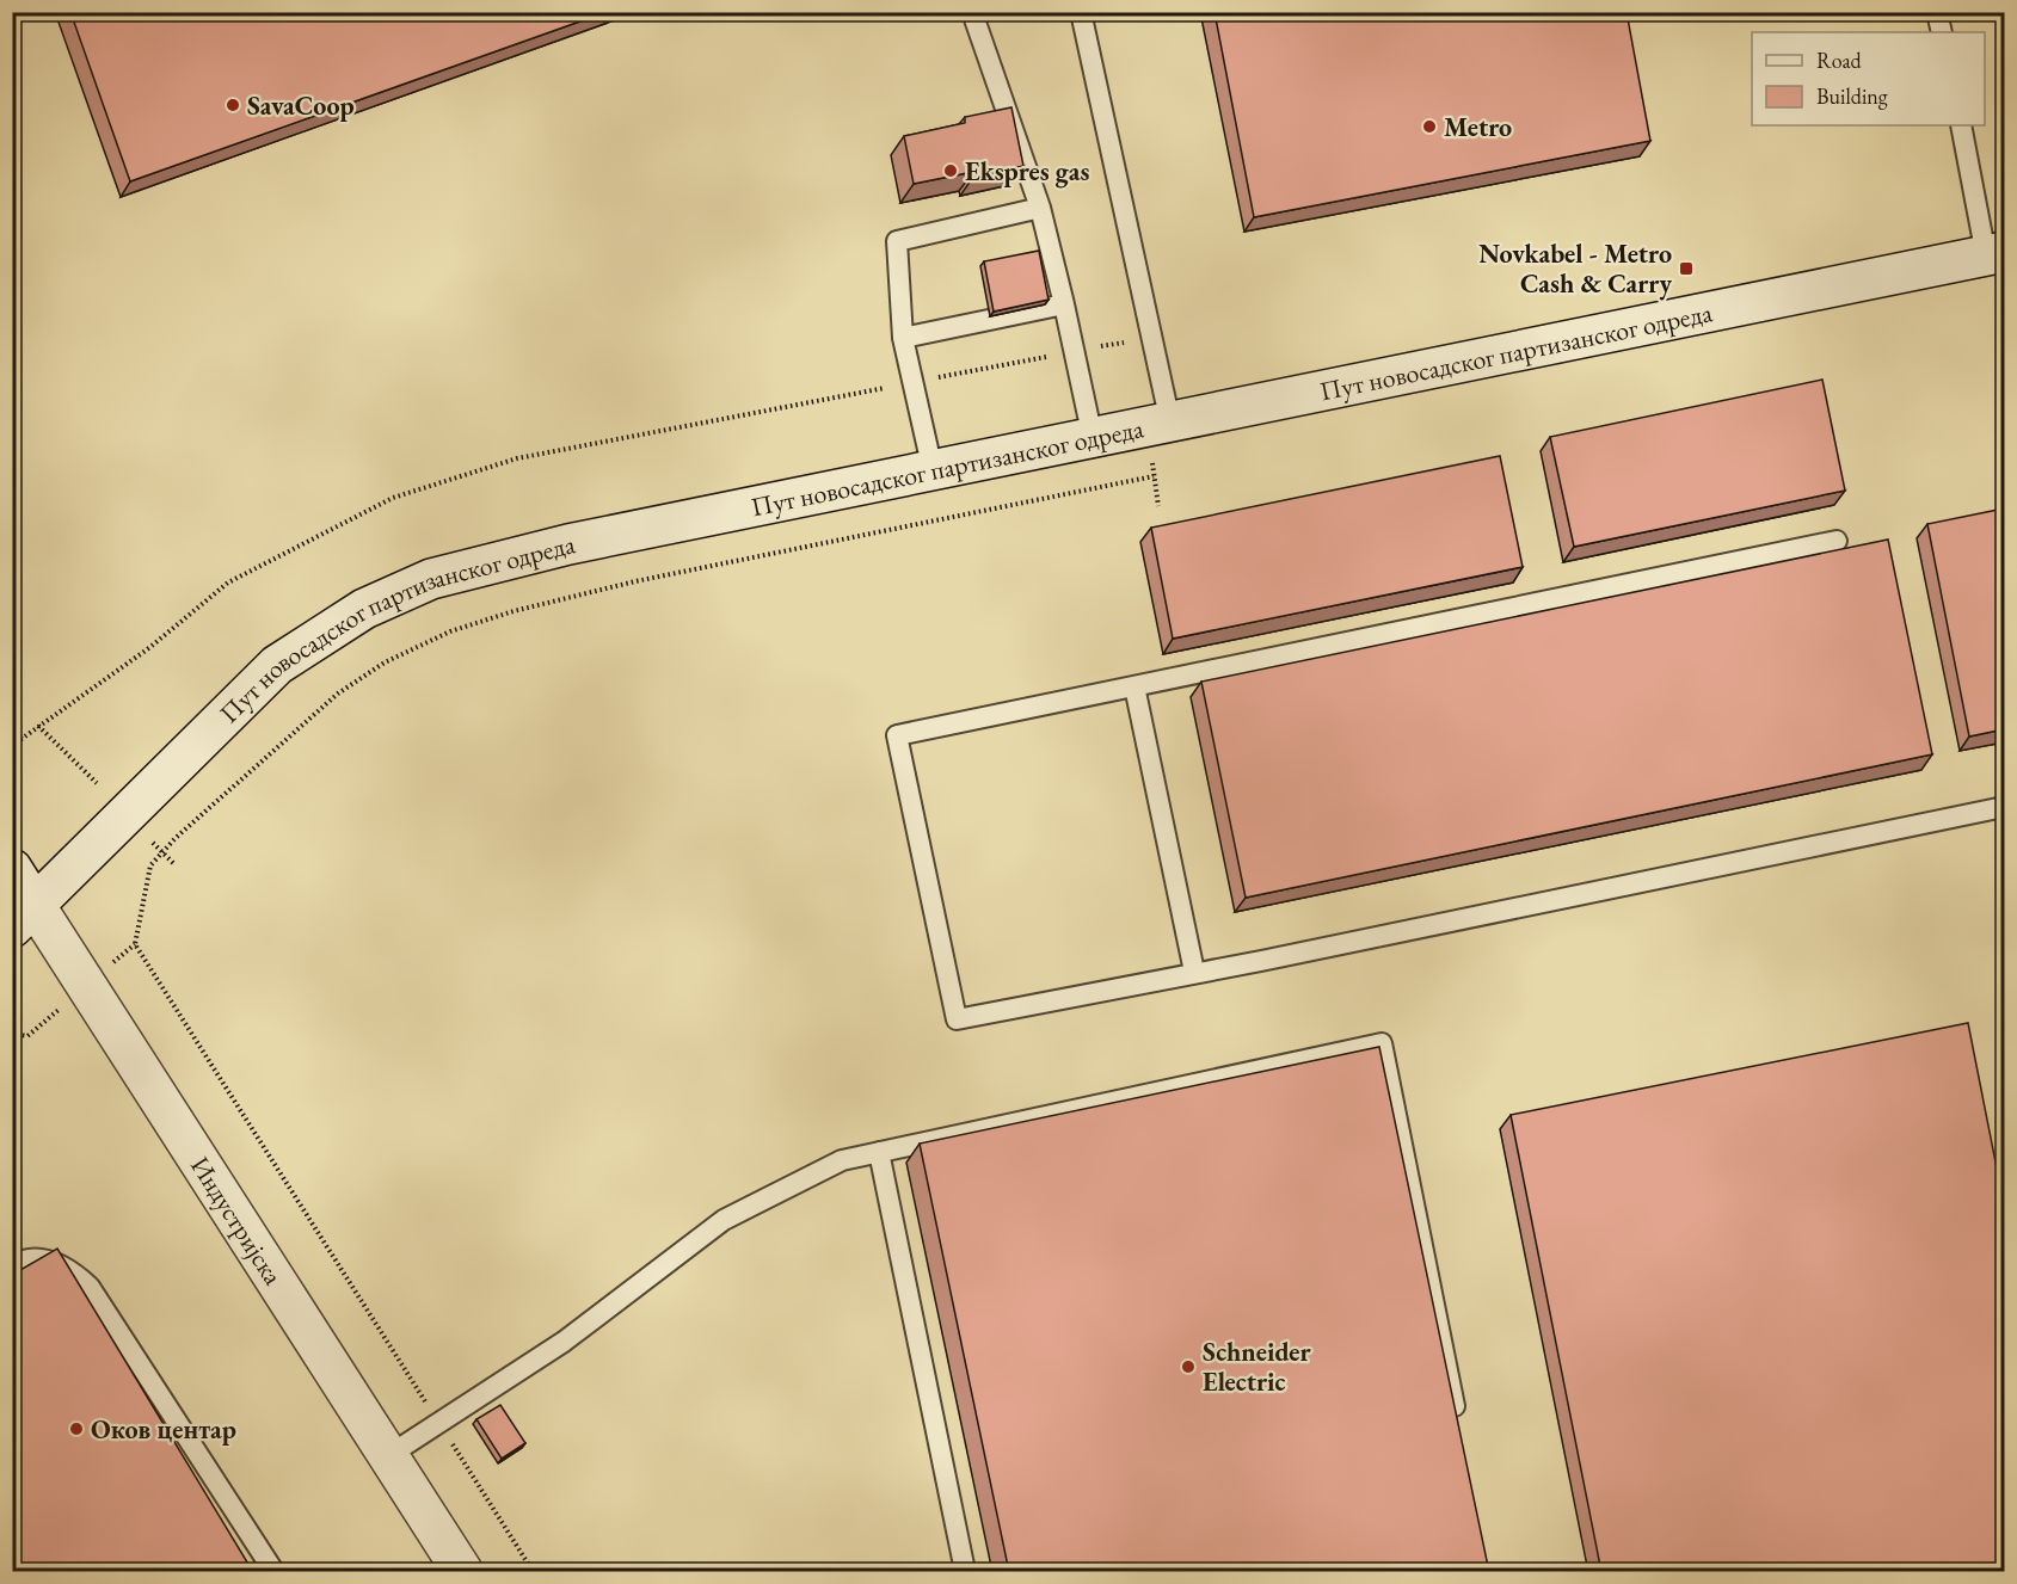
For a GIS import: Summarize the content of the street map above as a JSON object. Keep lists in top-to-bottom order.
{
  "streets": {
    "street": ["Пут новосадског партизанског одреда", "Индустријска"]
  },
  "crossings": [
    ["Пут новосадског партизанског одреда", "Индустријска"]
  ],
  "places": {
    "other": [
      "SavaCoop",
      "Metro",
      "Ekspres gas",
      "Schneider Electric",
      "Оков центар"
    ],
    "transit": ["Novkabel - Metro Cash & Carry"]
  },
  "legend": ["Road", "Building"]
}
